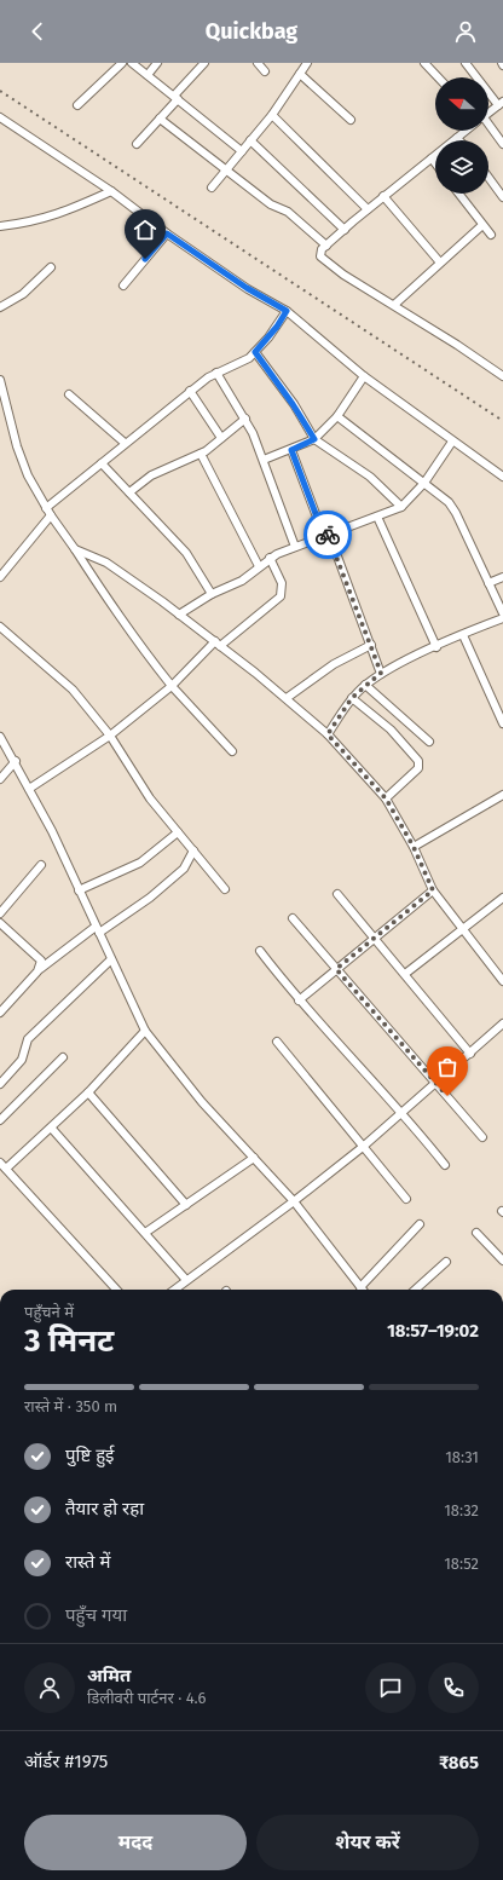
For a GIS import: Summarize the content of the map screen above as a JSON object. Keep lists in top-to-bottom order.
{
  "north": "left",
  "page": {
    "header": "Quickbag",
    "heading": ["3 मिनट", "पहुँचने में", "18:57–19:02"],
    "panel": [
      "अमित",
      "डिलीवरी पार्टनर · 4.6",
      "ऑर्डर #1975",
      "₹865"
    ],
    "bar": "रास्ते में · 350 m",
    "list": [
      ["पुष्टि हुई", "18:31"],
      ["तैयार हो रहा", "18:32"],
      ["रास्ते में", "18:52"],
      "पहुँच गया"
    ],
    "buttons": ["मदद", "शेयर करें"]
  }
}
